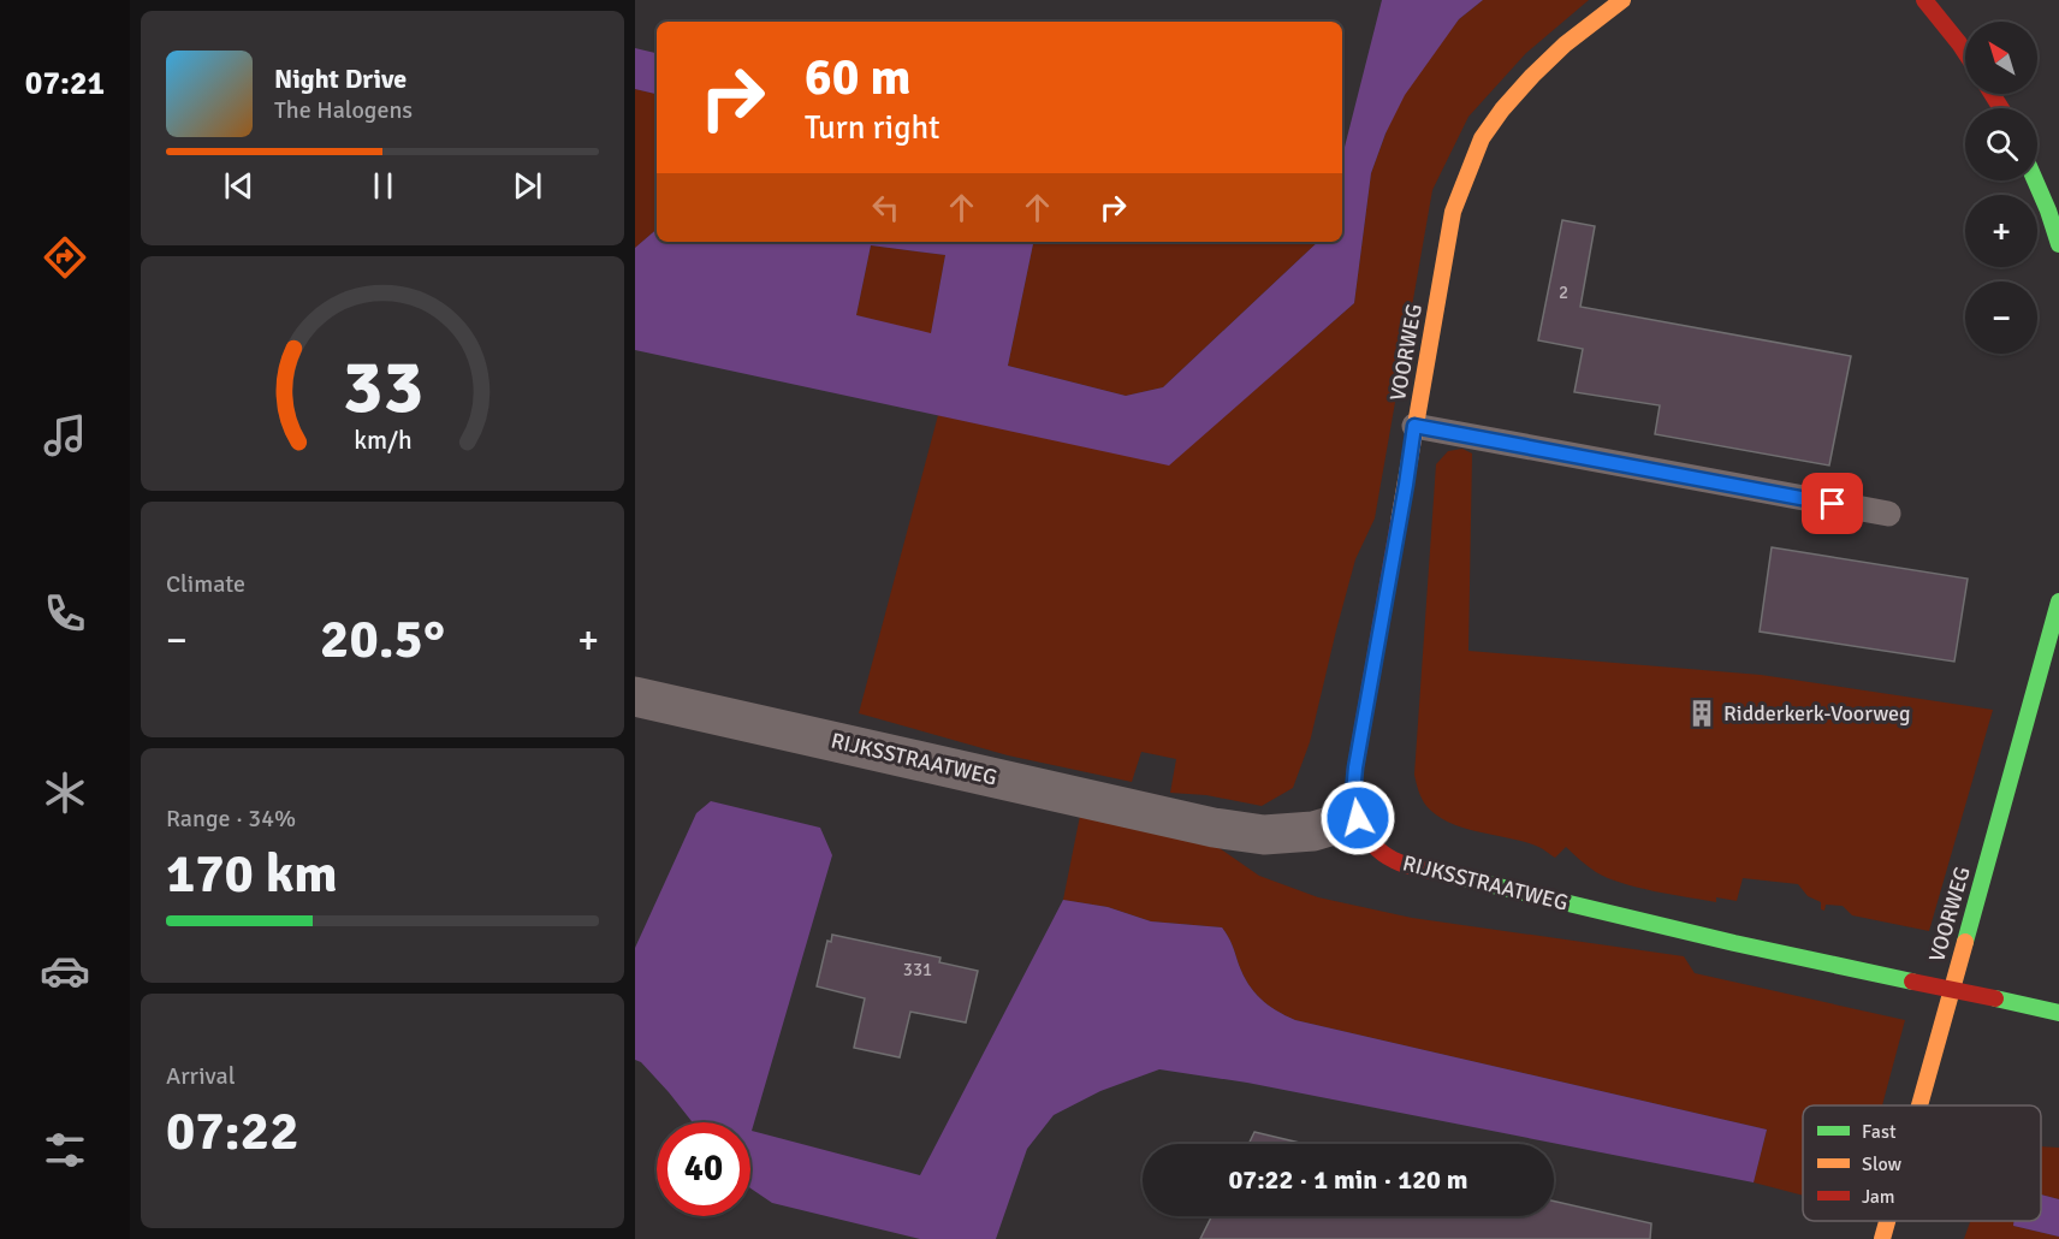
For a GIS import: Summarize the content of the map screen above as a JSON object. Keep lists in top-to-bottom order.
{
  "streets": {
    "street": ["VOORWEG", "RIJKSSTRAATWEG"]
  },
  "crossings": [
    ["VOORWEG", "RIJKSSTRAATWEG"]
  ],
  "places": {
    "building": ["Ridderkerk-Voorweg"]
  },
  "house_numbers": ["2", "331"],
  "legend": ["Fast", "Slow", "Jam"],
  "north": "top left",
  "page": {
    "tabs": "07:21",
    "map_buttons": ["+", "−"],
    "turn": ["60 m", "Turn right"],
    "song": ["Night Drive", "The Halogens"],
    "tile": [
      "Climate",
      ["Range · 34%", "170 km"],
      ["Arrival", "07:22"]
    ],
    "heat": ["−", "20.5°", "+"],
    "limit": "40",
    "trip": "07:22 · 1 min · 120 m",
    "gauge": ["33", "km/h"]
  }
}
